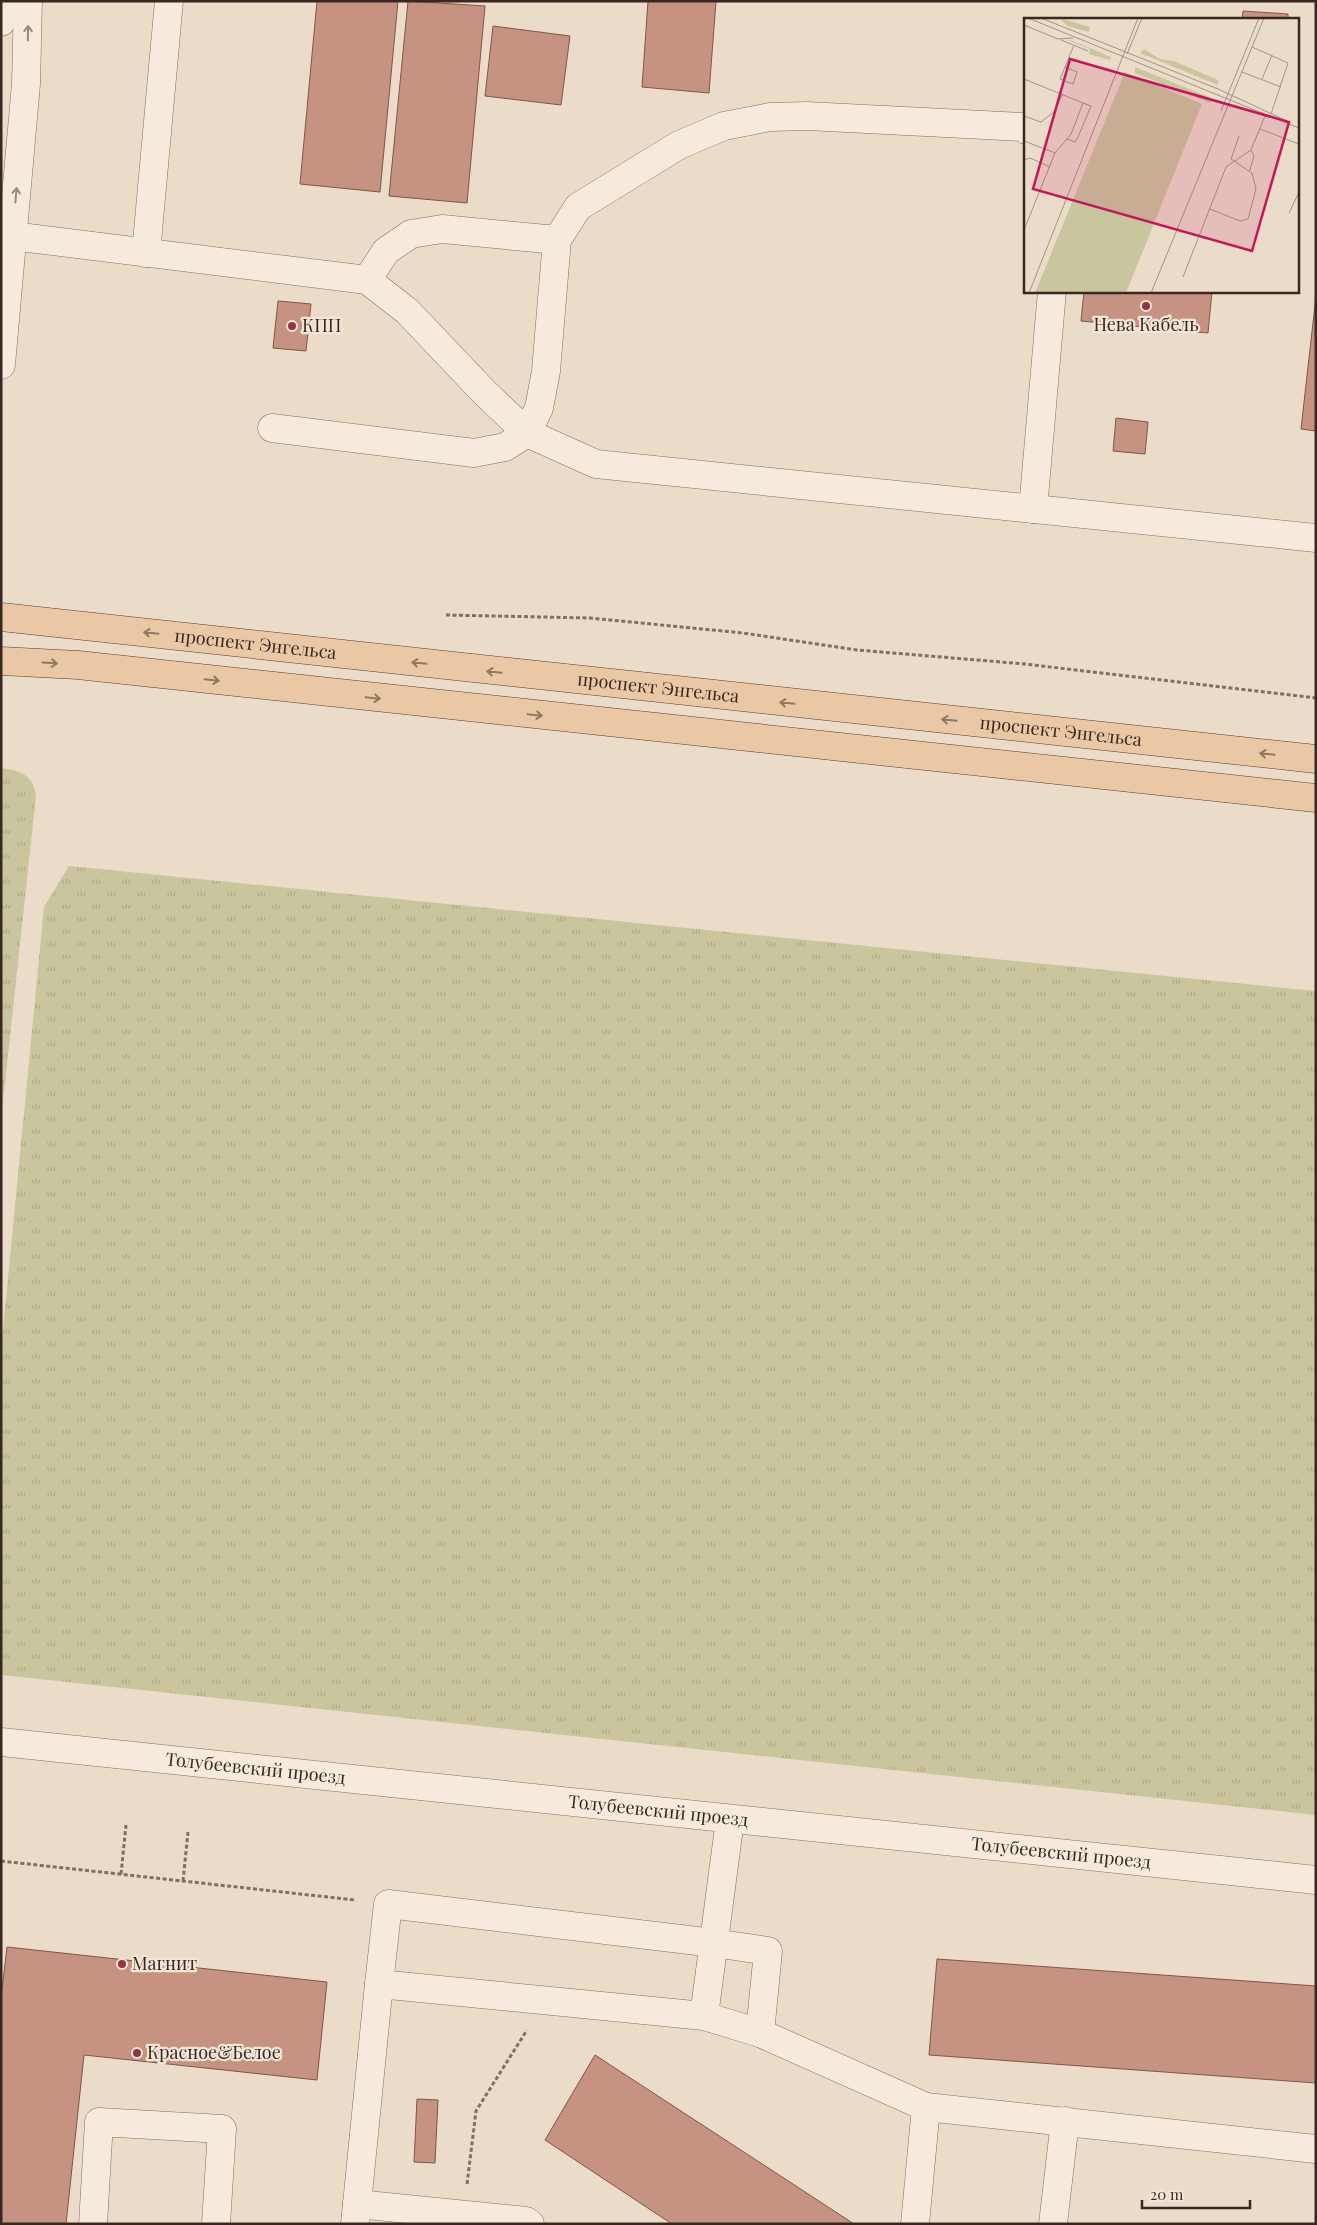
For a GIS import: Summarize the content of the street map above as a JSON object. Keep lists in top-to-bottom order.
{
  "streets": {
    "main road": ["проспект Энгельса"],
    "street": ["Толубеевский проезд"]
  },
  "places": [
    "Нева Кабель",
    "КПП",
    "Магнит",
    "Красное&Белое"
  ],
  "scale_bar": "20 m"
}
